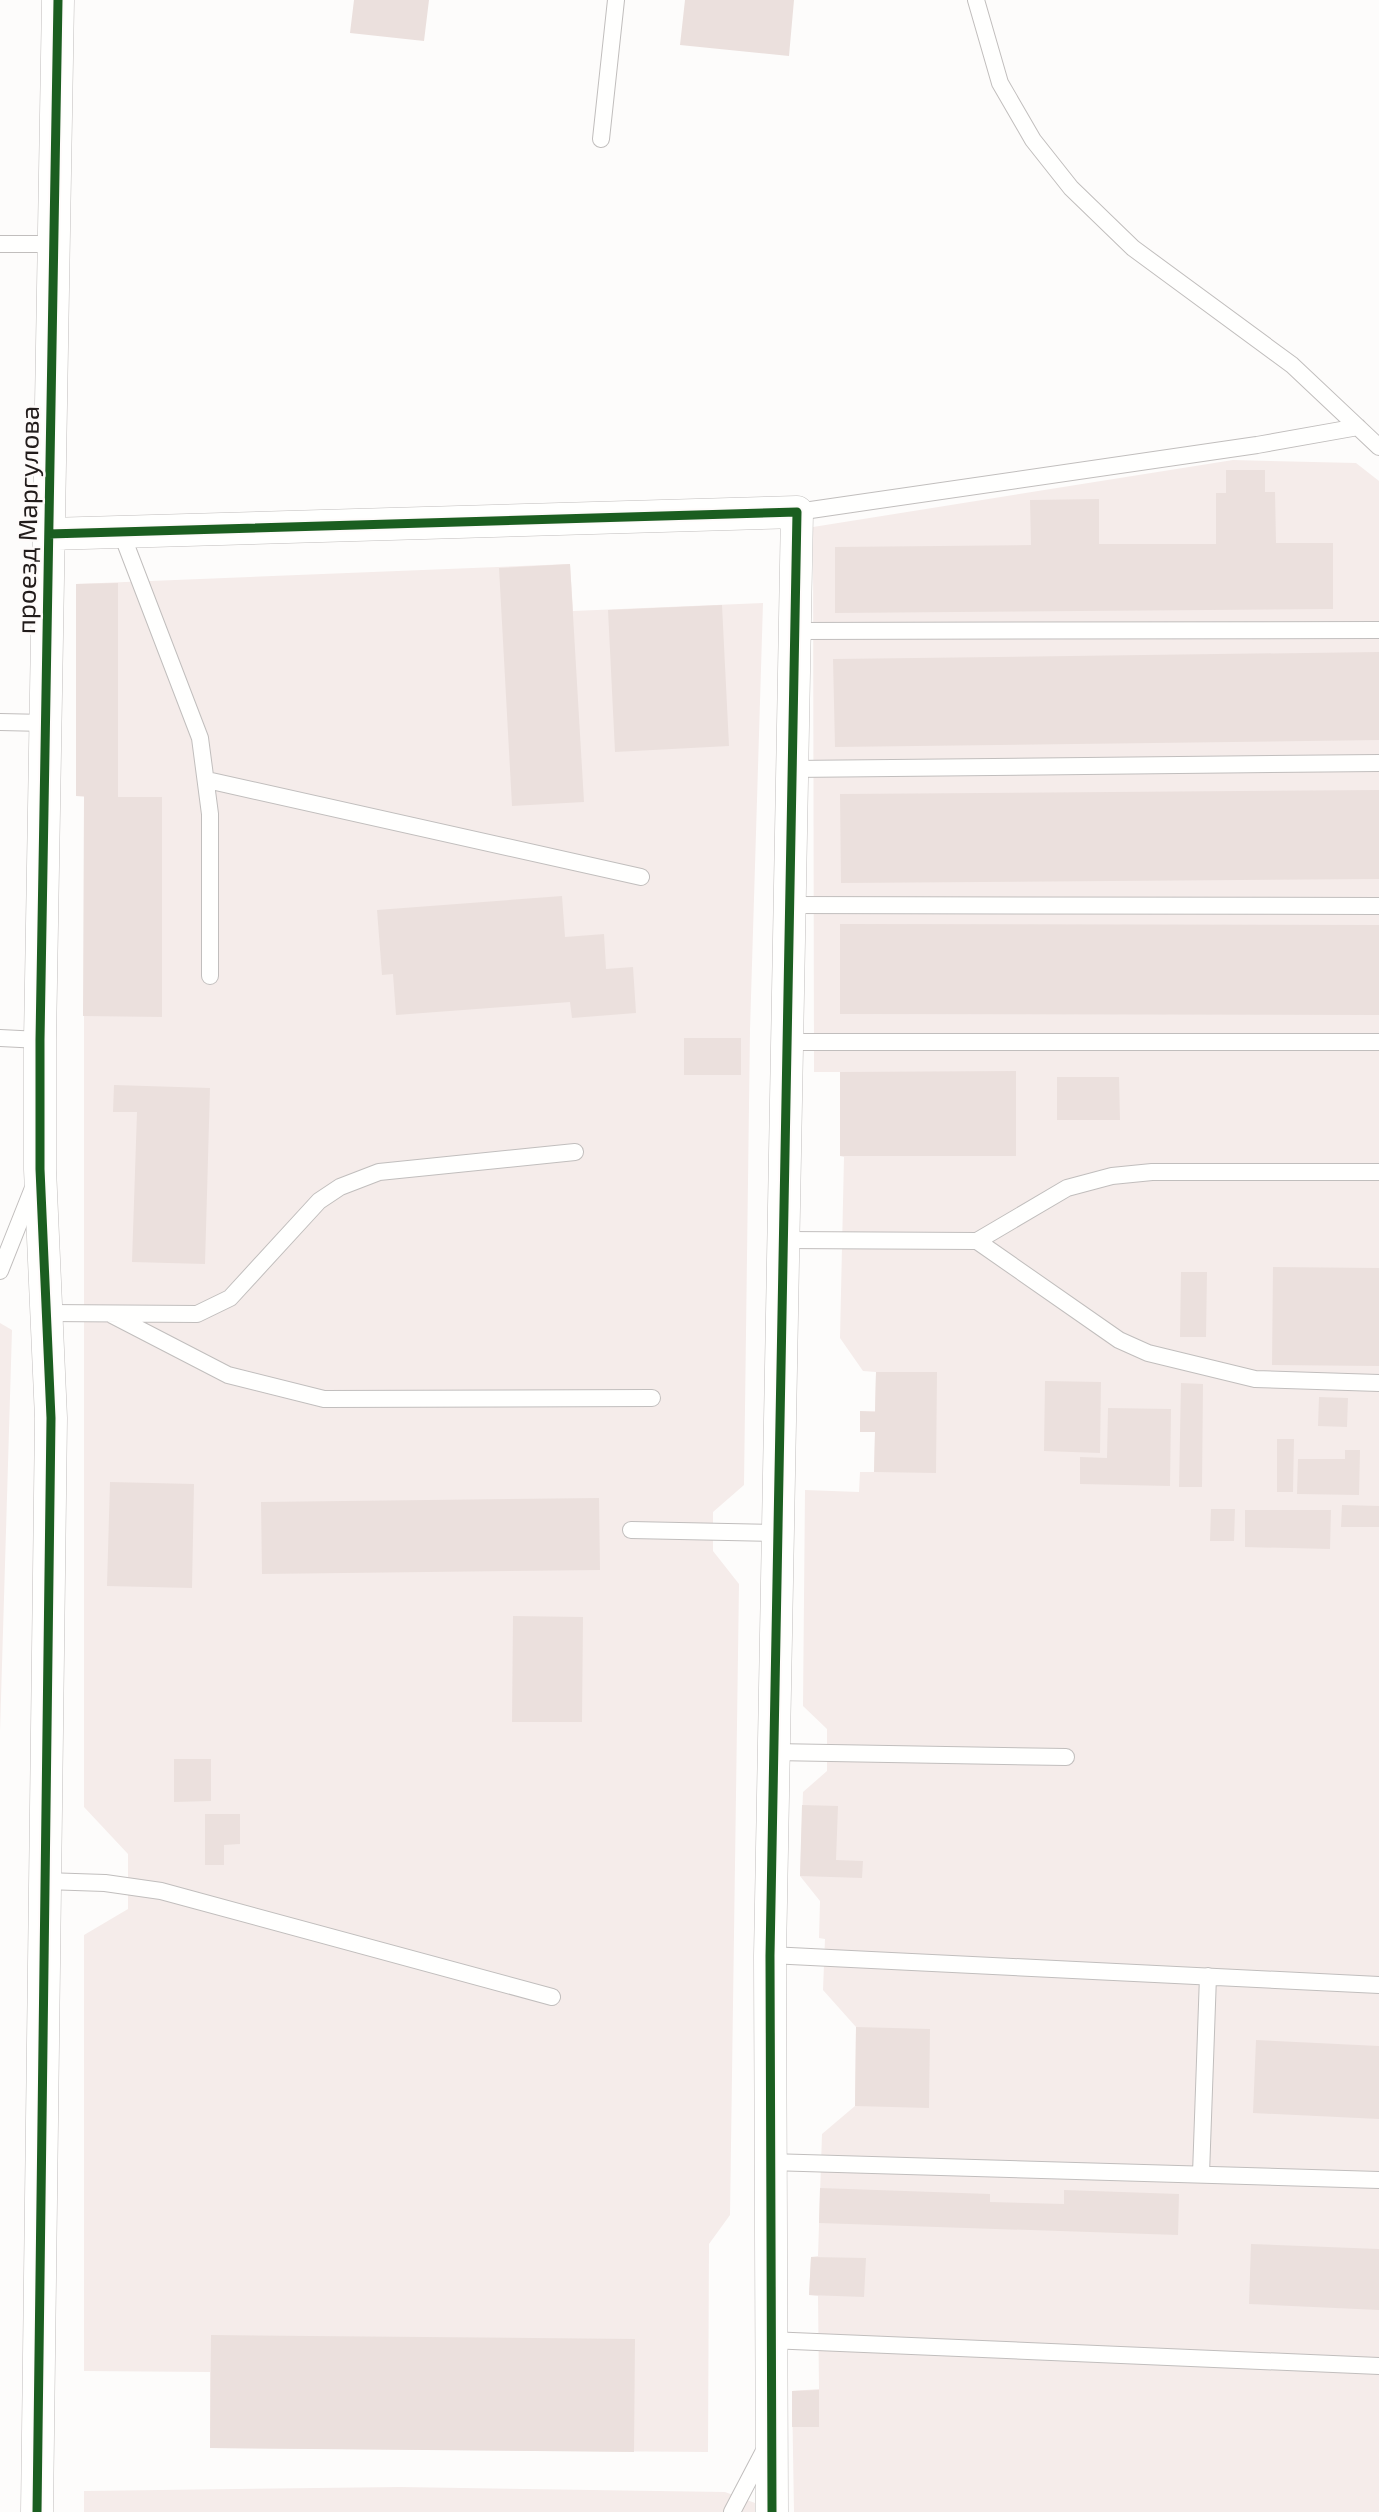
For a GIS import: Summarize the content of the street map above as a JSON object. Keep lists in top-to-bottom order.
{
  "streets": {
    "street": ["проезд Маргулова"]
  }
}
